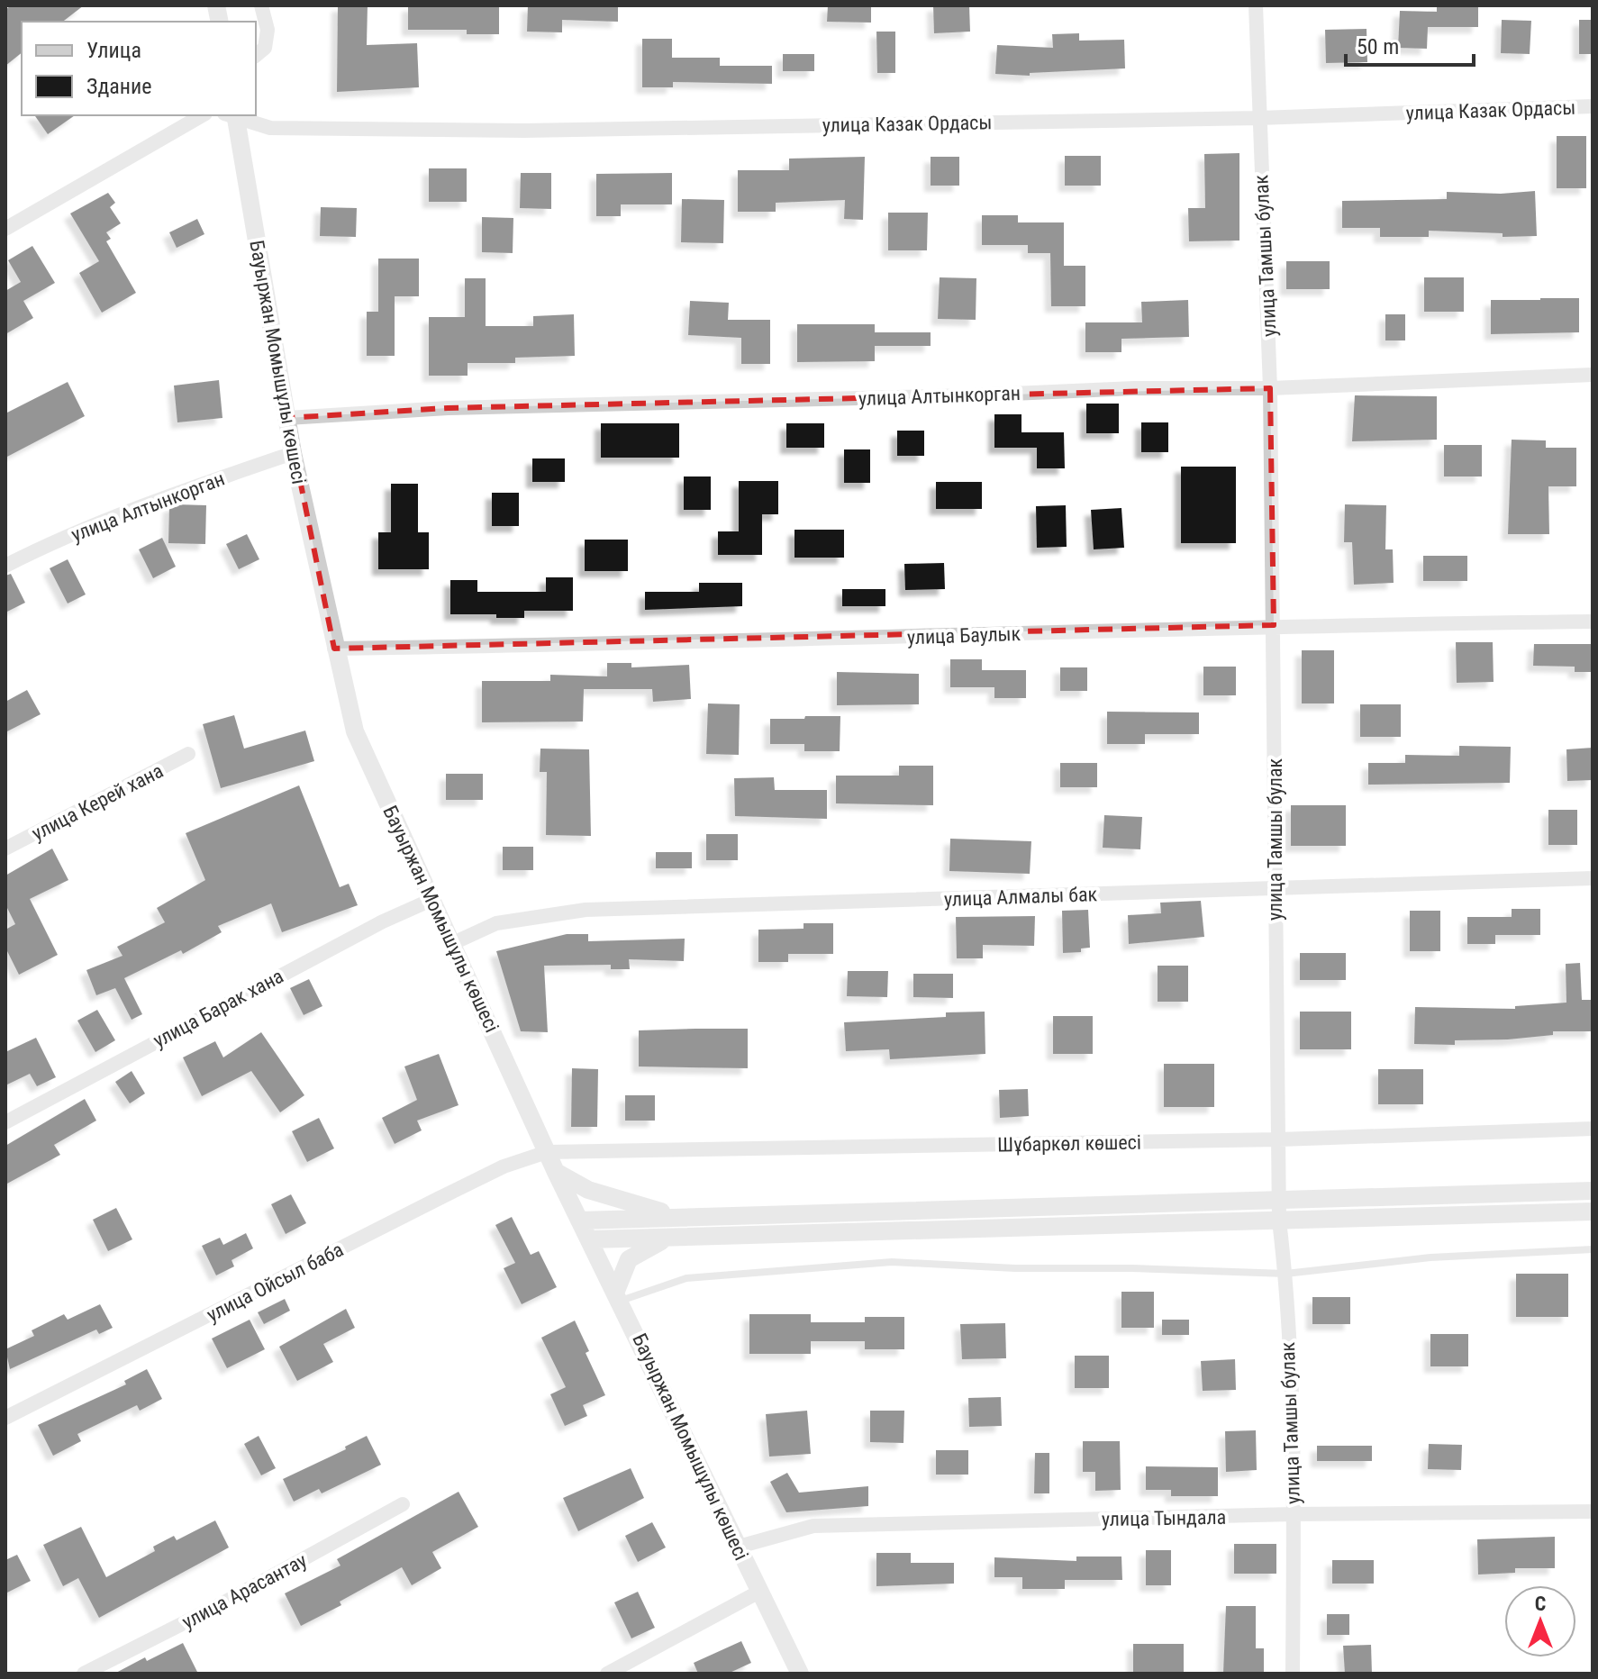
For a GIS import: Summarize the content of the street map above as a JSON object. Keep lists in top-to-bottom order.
{
  "streets": {
    "street": [
      "улица Казак Ордасы",
      "улица Тамшы булак",
      "Бауыржан Момышұлы көшесі",
      "улица Алтынкорган",
      "улица Баулык",
      "улица Керей хана",
      "улица Алмалы бак",
      "улица Барак хана",
      "Шұбаркөл көшесі",
      "улица Ойсыл баба",
      "улица Тындала",
      "улица Арасантау"
    ]
  },
  "crossings": [
    ["улица Казак Ордасы", "улица Тамшы булак"],
    ["улица Тамшы булак", "улица Алтынкорган"],
    ["улица Тамшы булак", "улица Баулык"],
    ["улица Тамшы булак", "улица Алмалы бак"],
    ["улица Тамшы булак", "Шұбаркөл көшесі"],
    ["улица Тамшы булак", "улица Тындала"],
    ["Бауыржан Момышұлы көшесі", "улица Алтынкорган"],
    ["Бауыржан Момышұлы көшесі", "улица Баулык"],
    ["Бауыржан Момышұлы көшесі", "улица Алмалы бак"],
    ["Бауыржан Момышұлы көшесі", "улица Барак хана"],
    ["Бауыржан Момышұлы көшесі", "Шұбаркөл көшесі"],
    ["Бауыржан Момышұлы көшесі", "улица Ойсыл баба"],
    ["Бауыржан Момышұлы көшесі", "улица Тындала"],
    ["Шұбаркөл көшесі", "улица Ойсыл баба"]
  ],
  "legend": ["Улица", "Здание"],
  "scale_bar": "50 m",
  "north": "top"
}
